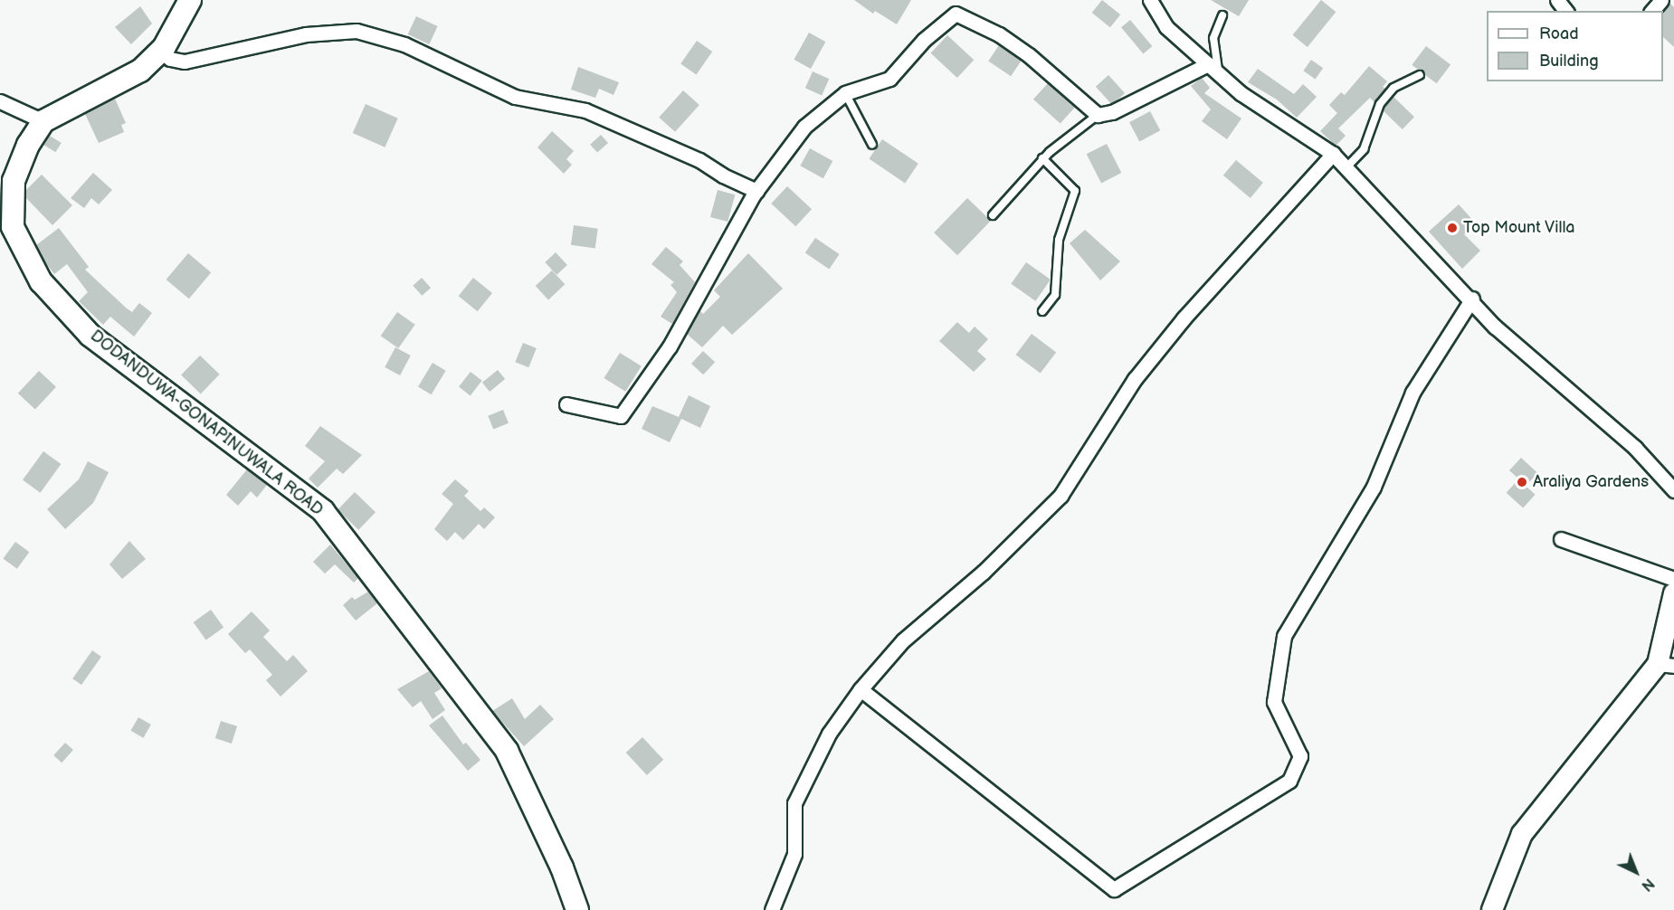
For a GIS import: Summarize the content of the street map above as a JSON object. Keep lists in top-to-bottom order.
{
  "streets": {
    "main road": ["DODANDUWA-GONAPINUWALA ROAD"]
  },
  "places": ["Top Mount Villa", "Araliya Gardens"],
  "legend": ["Road", "Building"],
  "north": "bottom right"
}
